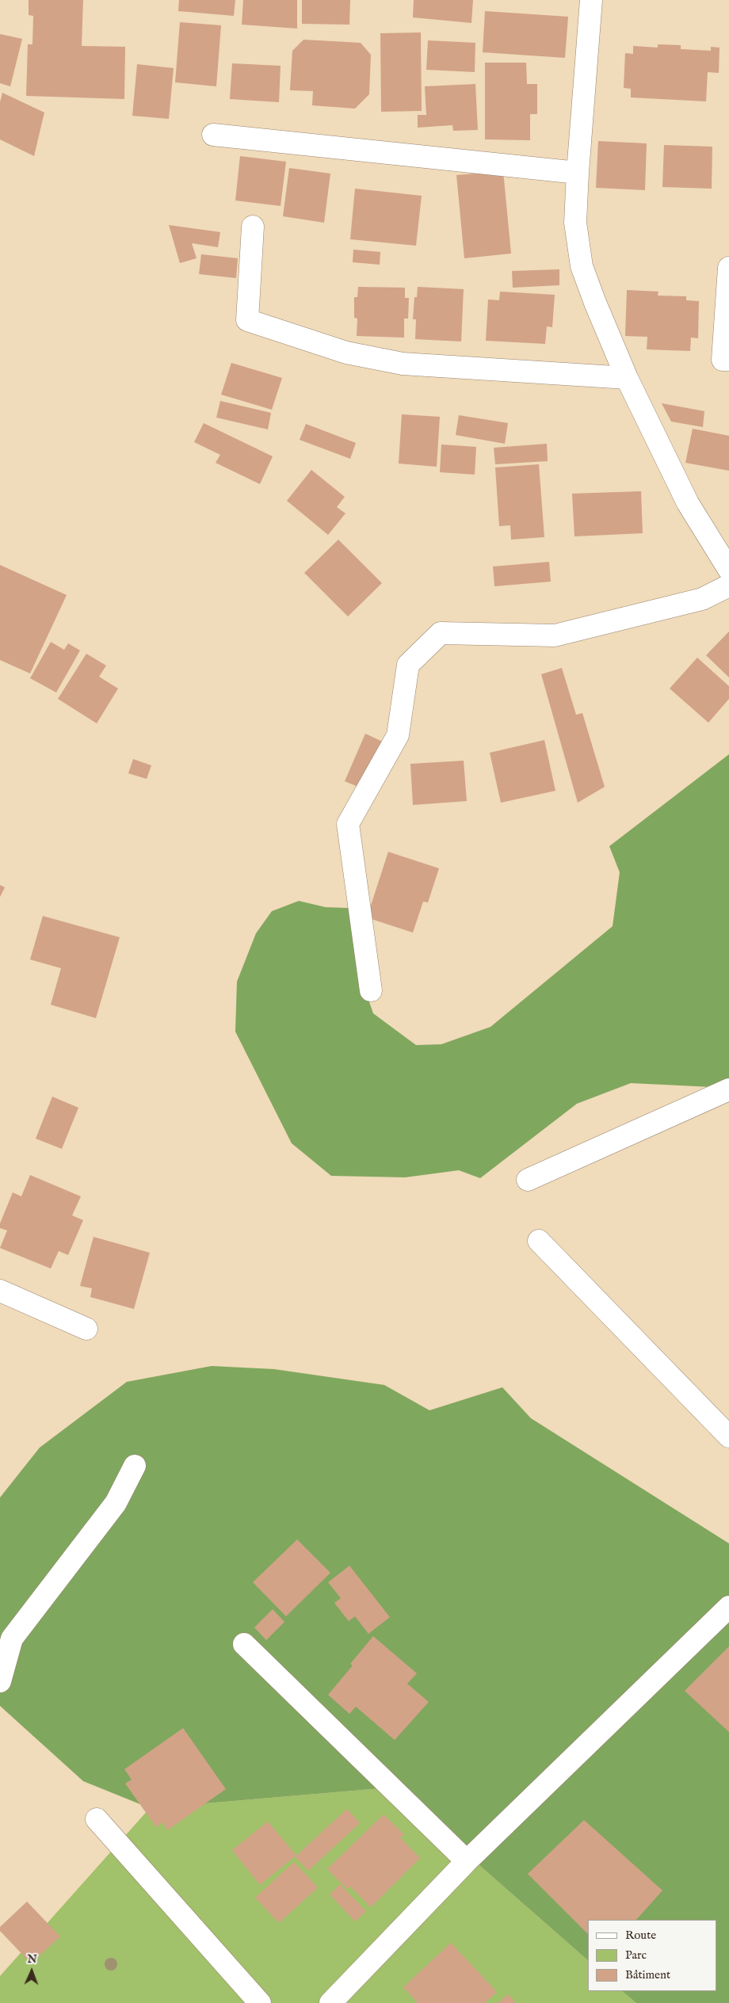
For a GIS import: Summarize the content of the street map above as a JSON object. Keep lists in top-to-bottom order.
{
  "legend": ["Route", "Parc", "Bâtiment"],
  "north": "top"
}
